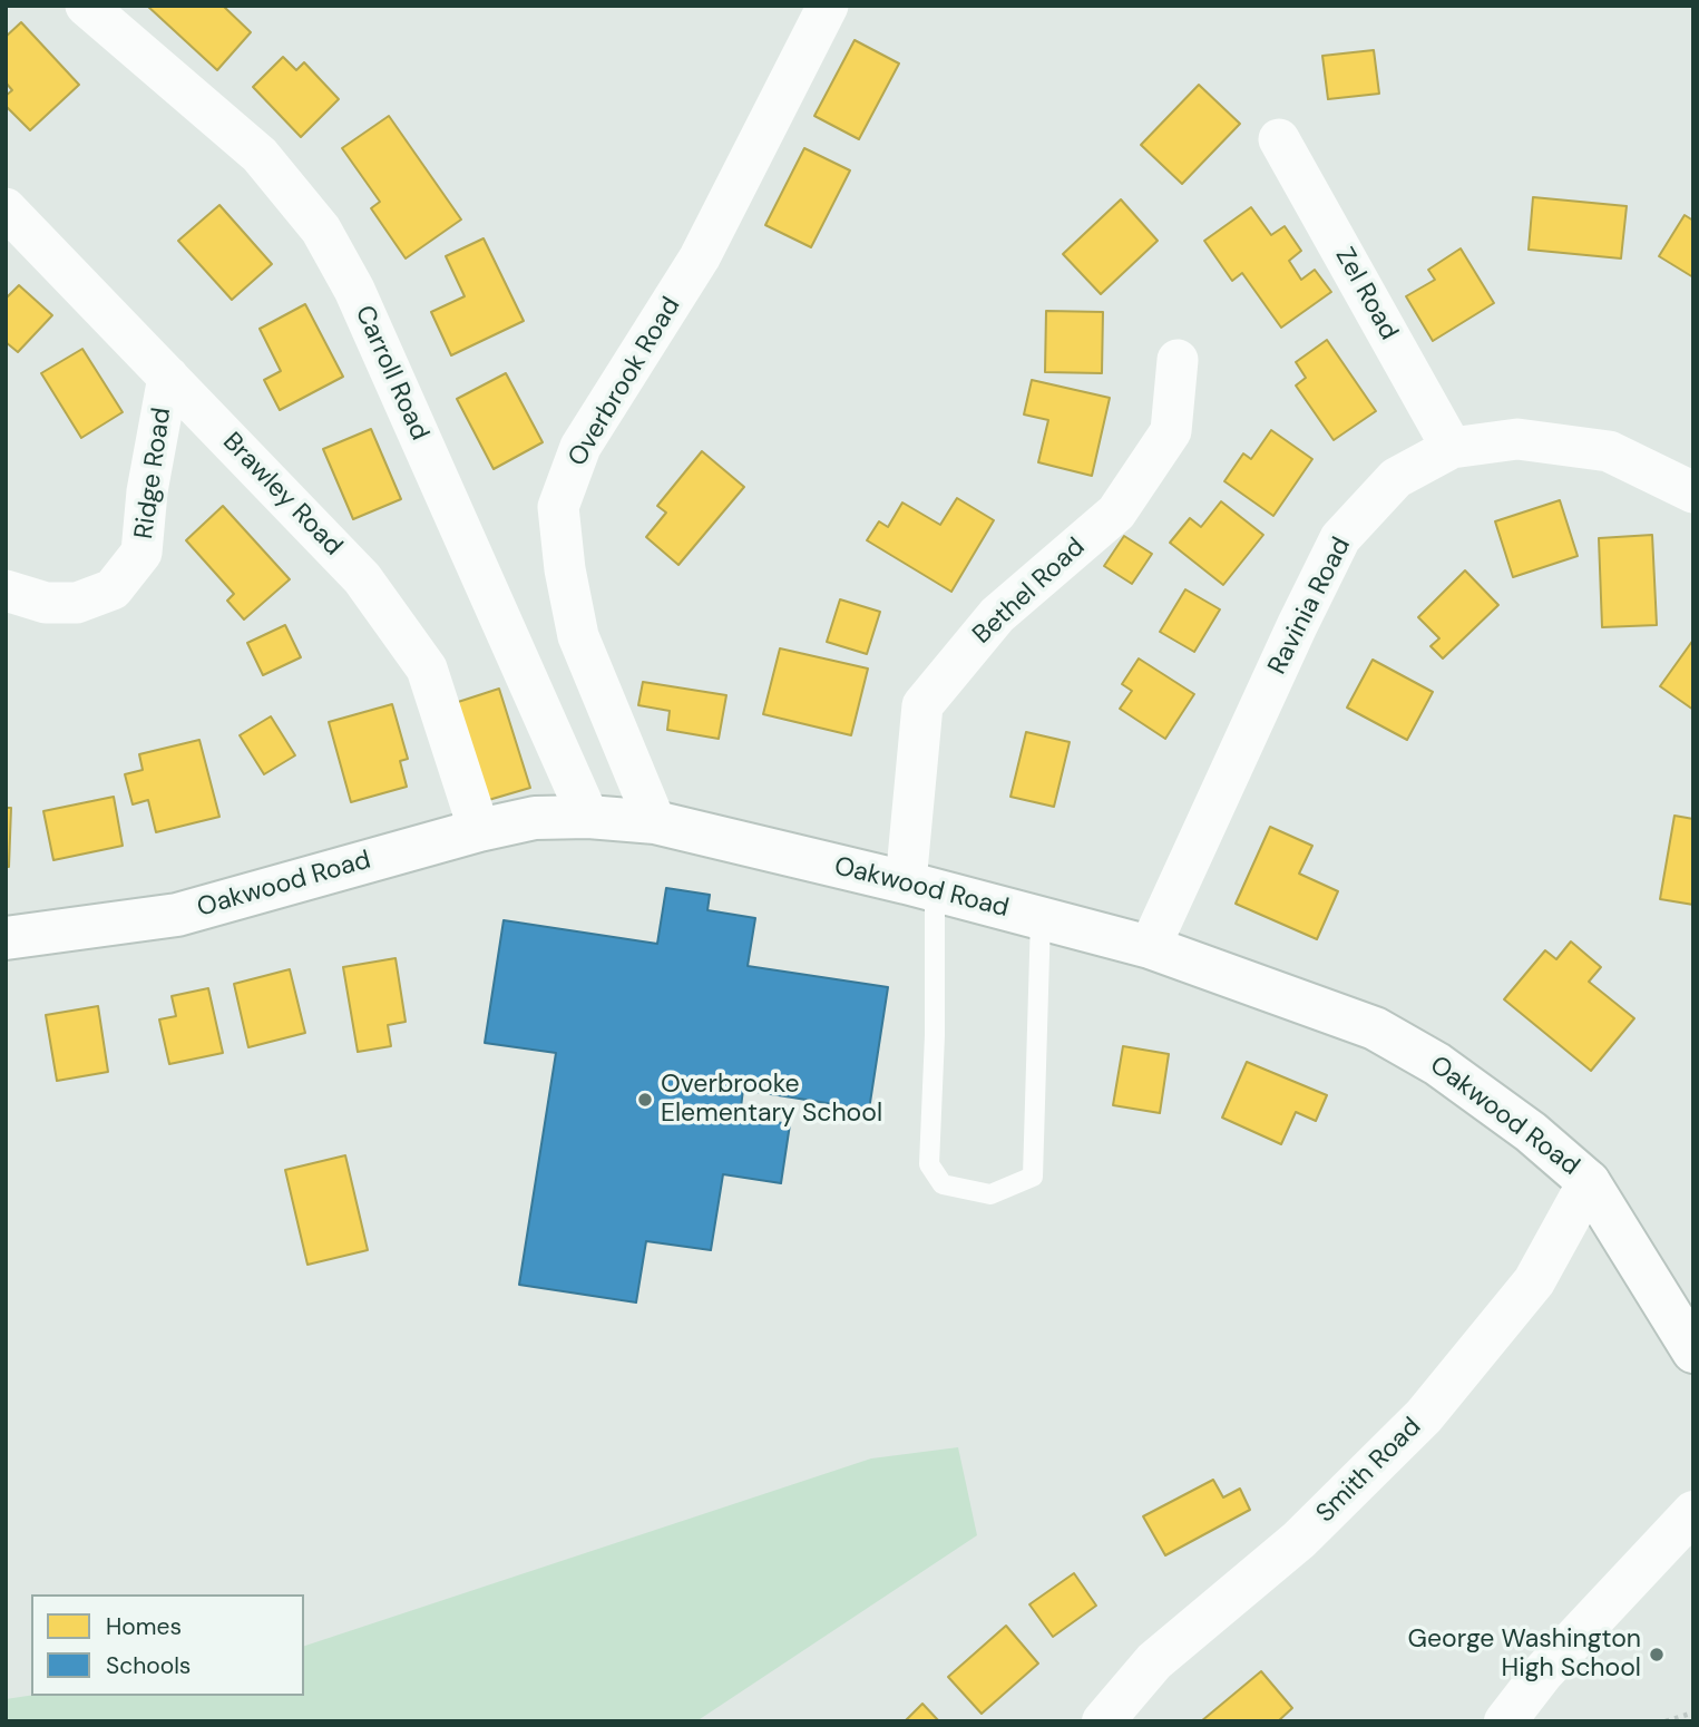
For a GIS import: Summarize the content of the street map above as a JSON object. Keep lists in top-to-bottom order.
{
  "streets": {
    "main road": ["Oakwood Road", "Smith Road"],
    "street": [
      "Zel Road",
      "Carroll Road",
      "Overbrook Road",
      "Ridge Road",
      "Brawley Road",
      "Bethel Road",
      "Ravinia Road"
    ]
  },
  "crossings": [
    ["Zel Road", "Ravinia Road"],
    ["Carroll Road", "Oakwood Road"],
    ["Overbrook Road", "Oakwood Road"],
    ["Ridge Road", "Brawley Road"],
    ["Brawley Road", "Oakwood Road"],
    ["Bethel Road", "Oakwood Road"],
    ["Ravinia Road", "Oakwood Road"],
    ["Oakwood Road", "Smith Road"]
  ],
  "places": ["Overbrooke Elementary School", "George Washington High School"],
  "legend": ["Homes", "Schools"]
}
